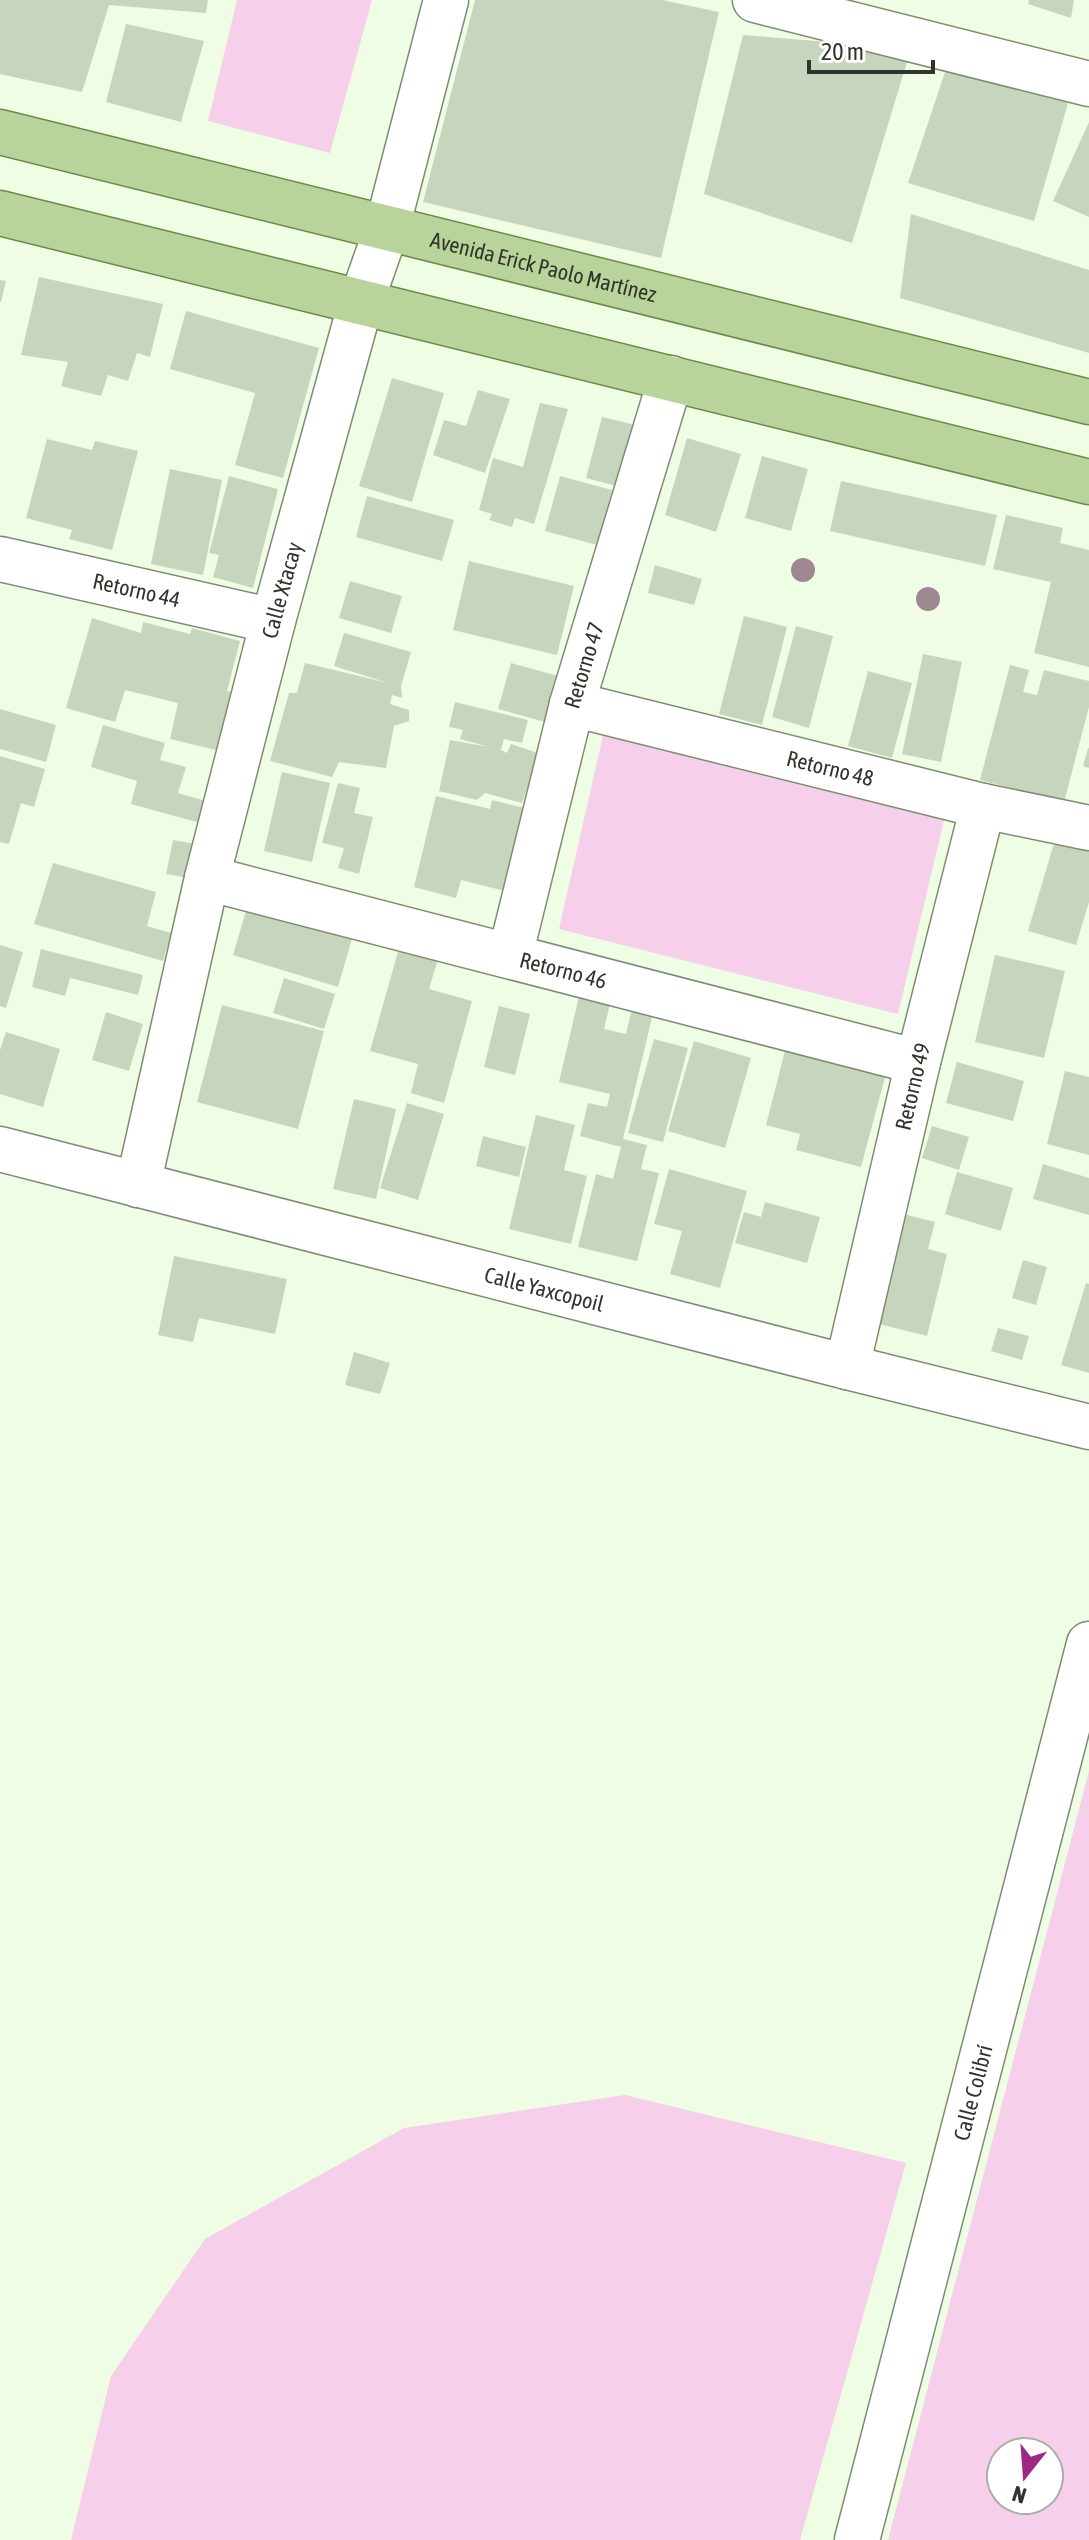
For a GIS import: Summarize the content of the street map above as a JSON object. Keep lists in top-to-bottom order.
{
  "streets": {
    "main road": ["Avenida Erick Paolo Martínez"],
    "street": [
      "Retorno 44",
      "Calle Xtacay",
      "Retorno 47",
      "Retorno 48",
      "Retorno 46",
      "Retorno 49",
      "Calle Yaxcopoil",
      "Calle Colibrí"
    ]
  },
  "crossings": [
    ["Avenida Erick Paolo Martínez", "Calle Xtacay"],
    ["Retorno 44", "Calle Xtacay"],
    ["Calle Xtacay", "Retorno 46"],
    ["Calle Xtacay", "Calle Yaxcopoil"],
    ["Retorno 47", "Retorno 48"],
    ["Retorno 47", "Retorno 46"],
    ["Retorno 48", "Retorno 49"],
    ["Retorno 46", "Retorno 49"],
    ["Retorno 49", "Calle Yaxcopoil"]
  ],
  "scale_bar": "20 m",
  "north": "bottom"
}
